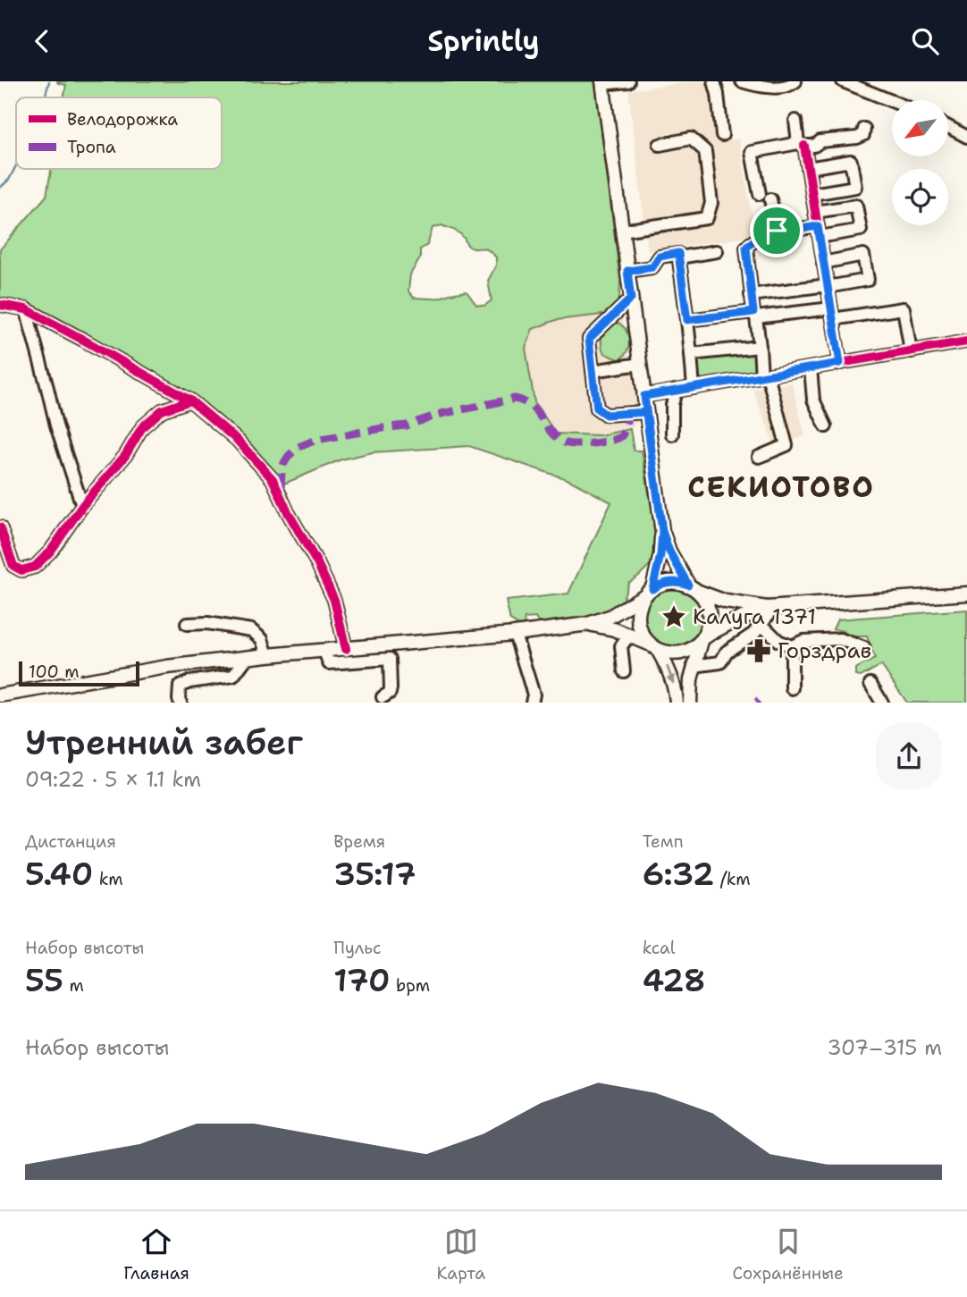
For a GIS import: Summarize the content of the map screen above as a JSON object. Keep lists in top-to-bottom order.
{
  "districts": ["СЕКИОТОВО"],
  "places": {
    "place": ["Калуга 1371"],
    "pharmacy": ["Горздрав"]
  },
  "legend": ["Велодорожка", "Тропа"],
  "scale_bar": "100 m",
  "north": "bottom left",
  "page": {
    "header": "Sprintly",
    "scale": "100 m",
    "heading": ["Утренний забег", "09:22 · 5 × 1.1 km"],
    "stats": [
      ["Дистанция", "5.40 km"],
      ["Время", "35:17"],
      ["Темп", "6:32 /km"],
      ["Набор высоты", "55 m"],
      ["Пульс", "170 bpm"],
      ["kcal", "428"]
    ],
    "chart": ["Набор высоты", "307–315 m"],
    "tabs": ["Главная", "Карта", "Сохранённые"]
  }
}
